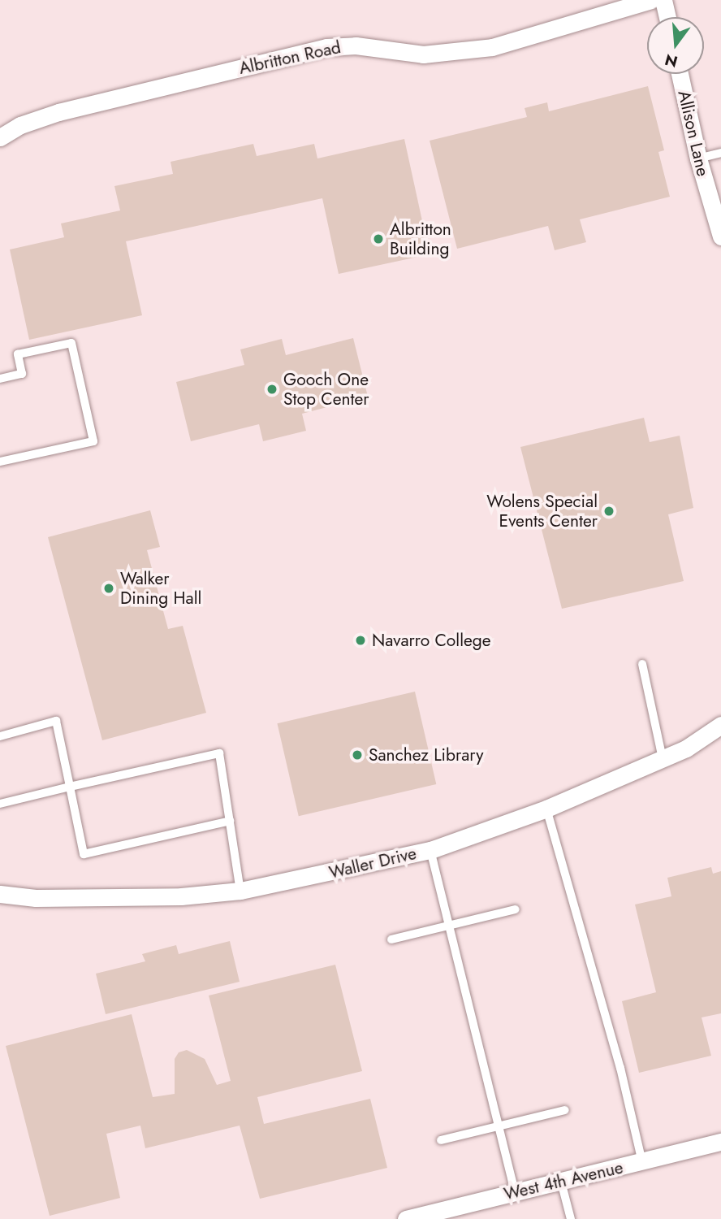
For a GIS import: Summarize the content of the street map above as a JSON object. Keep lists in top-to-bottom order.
{
  "streets": {
    "street": [
      "Albritton Road",
      "Allison Lane",
      "Waller Drive",
      "West 4th Avenue"
    ]
  },
  "places": [
    "Albritton Building",
    "Gooch One Stop Center",
    "Wolens Special Events Center",
    "Walker Dining Hall",
    "Navarro College",
    "Sanchez Library"
  ],
  "north": "bottom"
}
